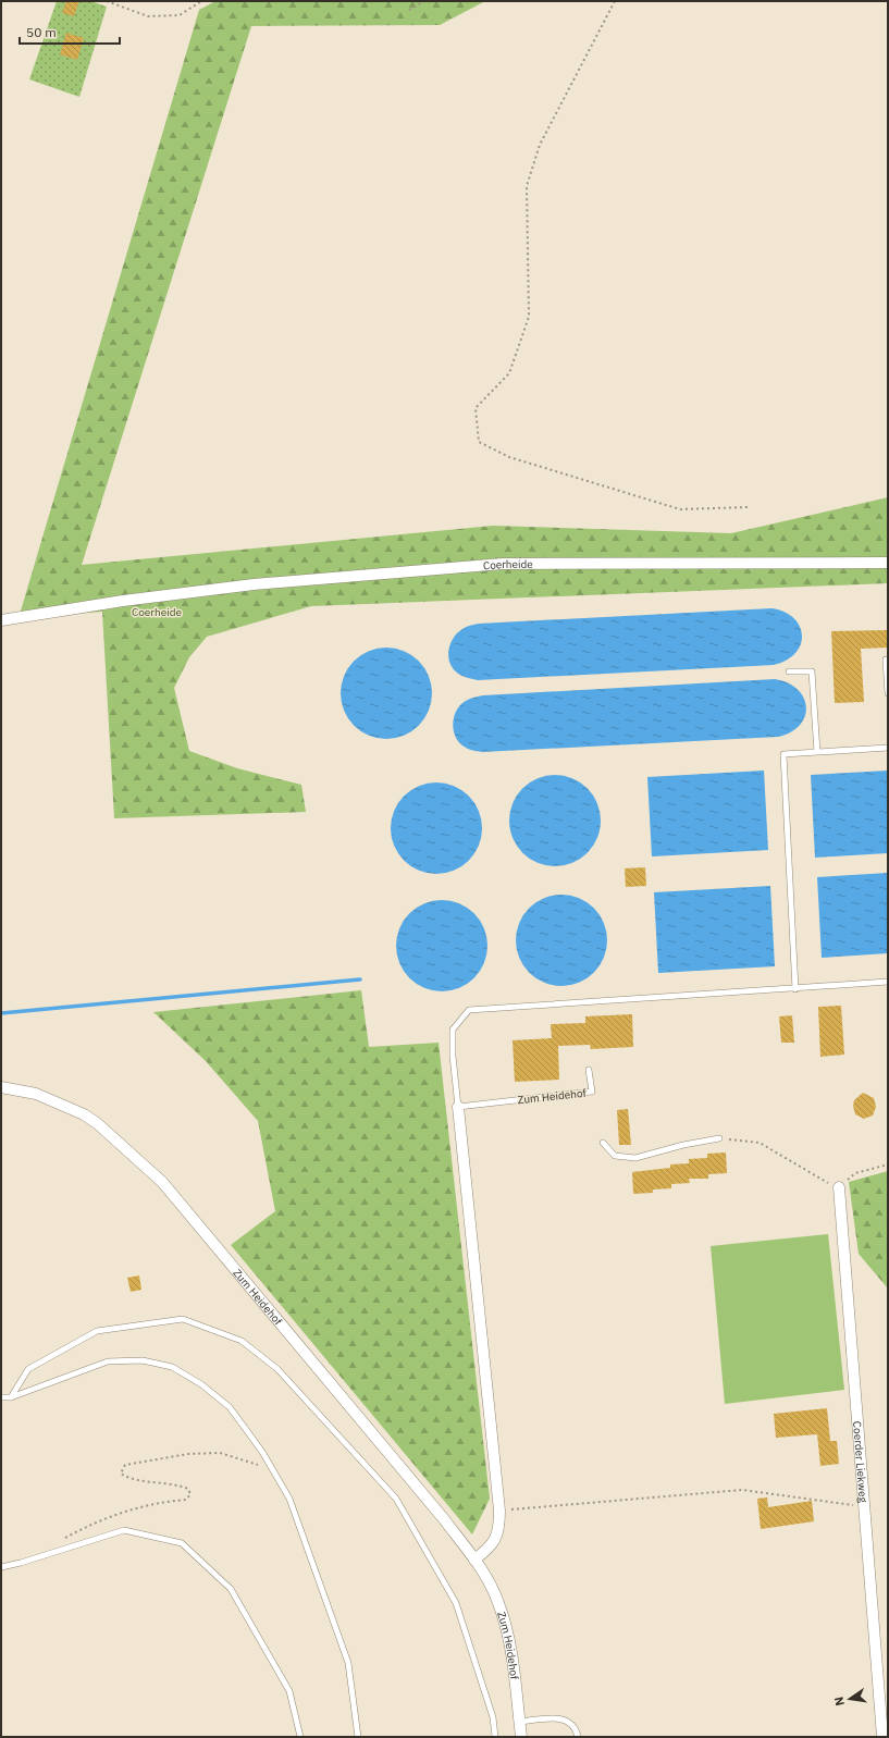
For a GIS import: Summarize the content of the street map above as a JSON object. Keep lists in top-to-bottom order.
{
  "streets": {
    "street": ["Coerheide", "Zum Heidehof", "Coerder Liekweg"]
  },
  "parks": ["Coerheide"],
  "scale_bar": "50 m",
  "north": "left"
}
